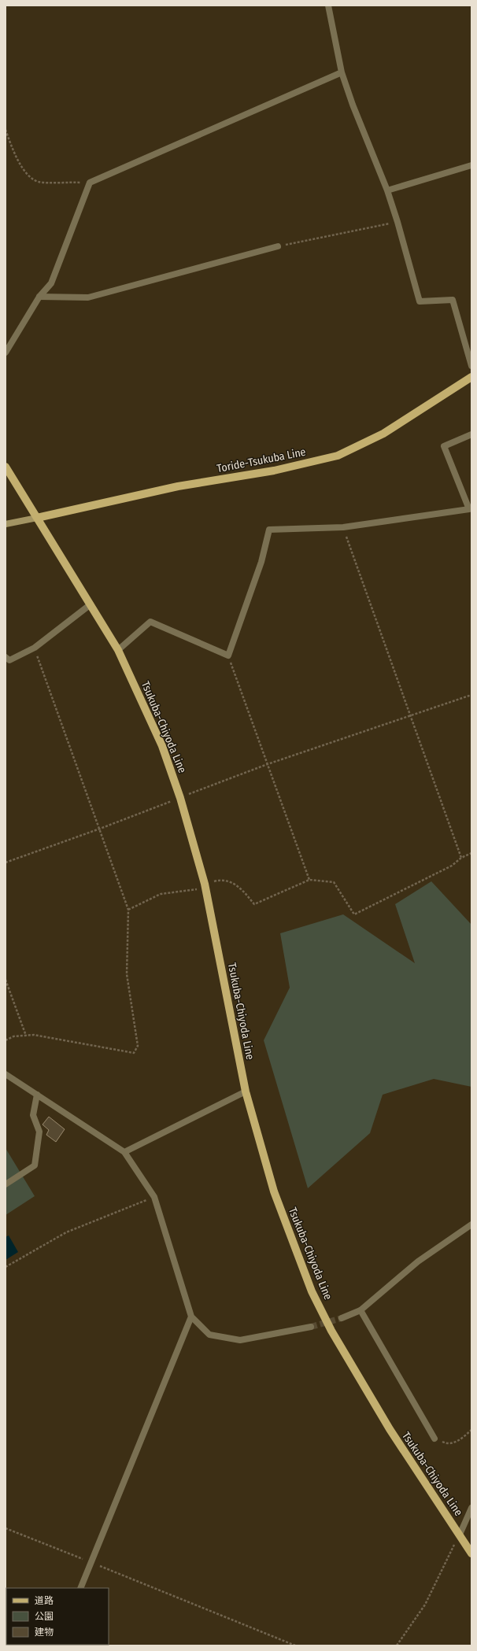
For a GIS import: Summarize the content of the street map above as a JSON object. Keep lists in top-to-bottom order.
{
  "streets": {
    "main road": ["Toride-Tsukuba Line", "Tsukuba-Chiyoda Line"]
  },
  "crossings": [
    ["Toride-Tsukuba Line", "Tsukuba-Chiyoda Line"]
  ],
  "legend": ["道路", "公園", "建物"]
}
